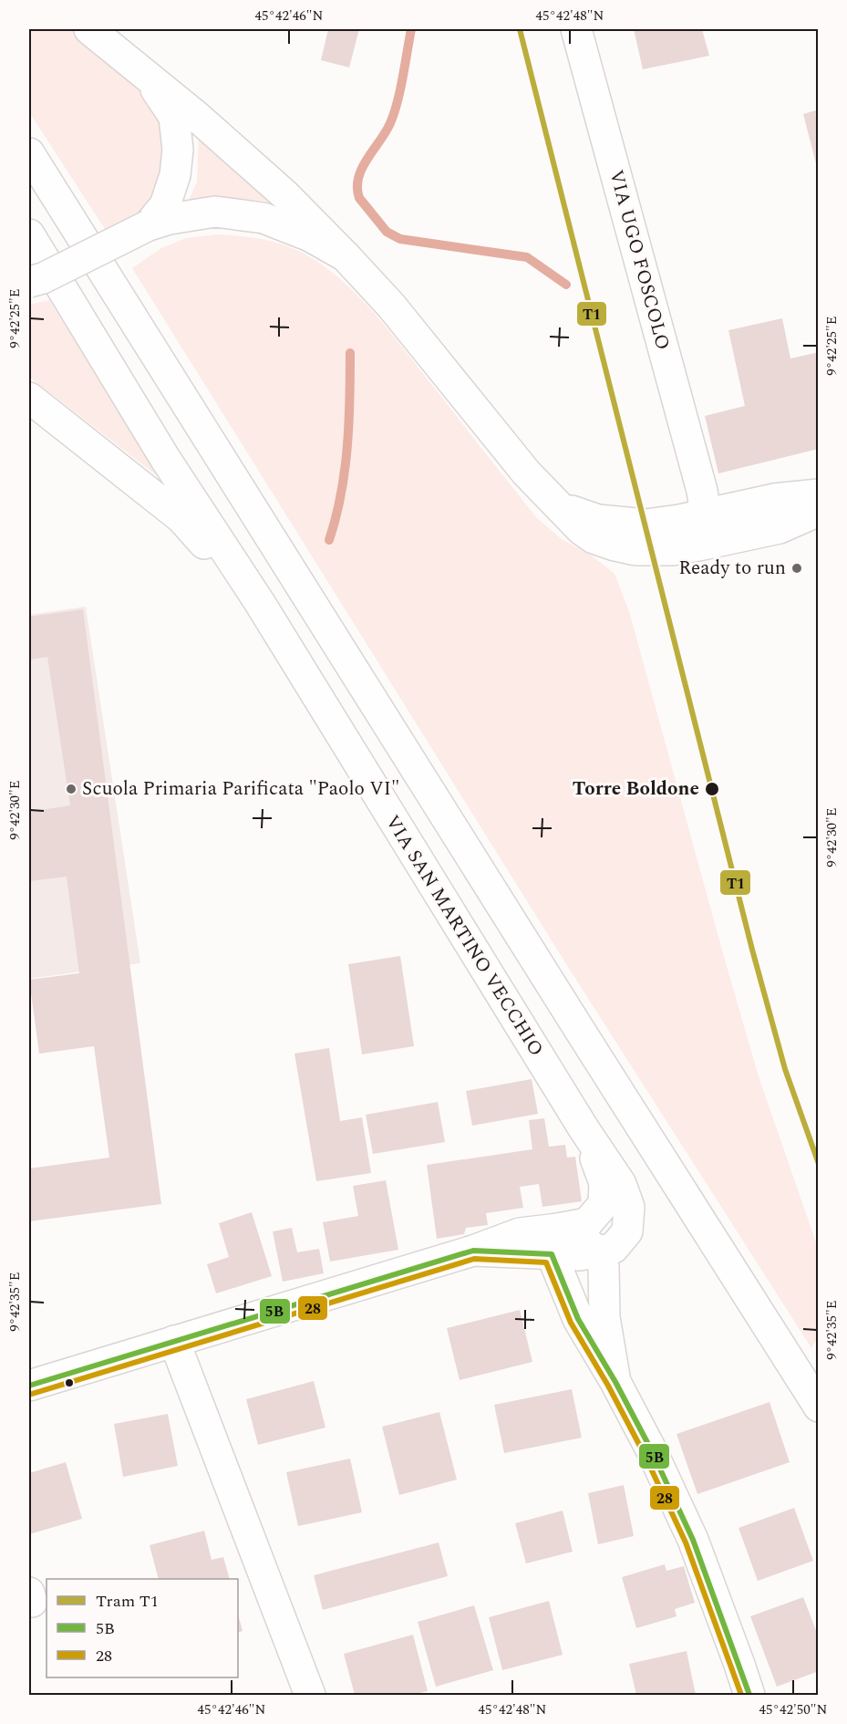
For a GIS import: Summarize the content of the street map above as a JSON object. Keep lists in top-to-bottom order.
{
  "streets": {
    "main road": ["VIA UGO FOSCOLO", "VIA SAN MARTINO VECCHIO"]
  },
  "places": ["Ready to run", "Scuola Primaria Parificata \"Paolo VI\"", "Torre Boldone"],
  "lines": ["tram line T1", "transit line 5B", "transit line 28"],
  "legend": ["Tram T1", "5B", "28"],
  "coordinates": [
    "45°42'46\"N",
    "45°42'48\"N",
    "9°42'25\"E",
    "9°42'30\"E",
    "9°42'35\"E",
    "45°42'50\"N"
  ]
}
